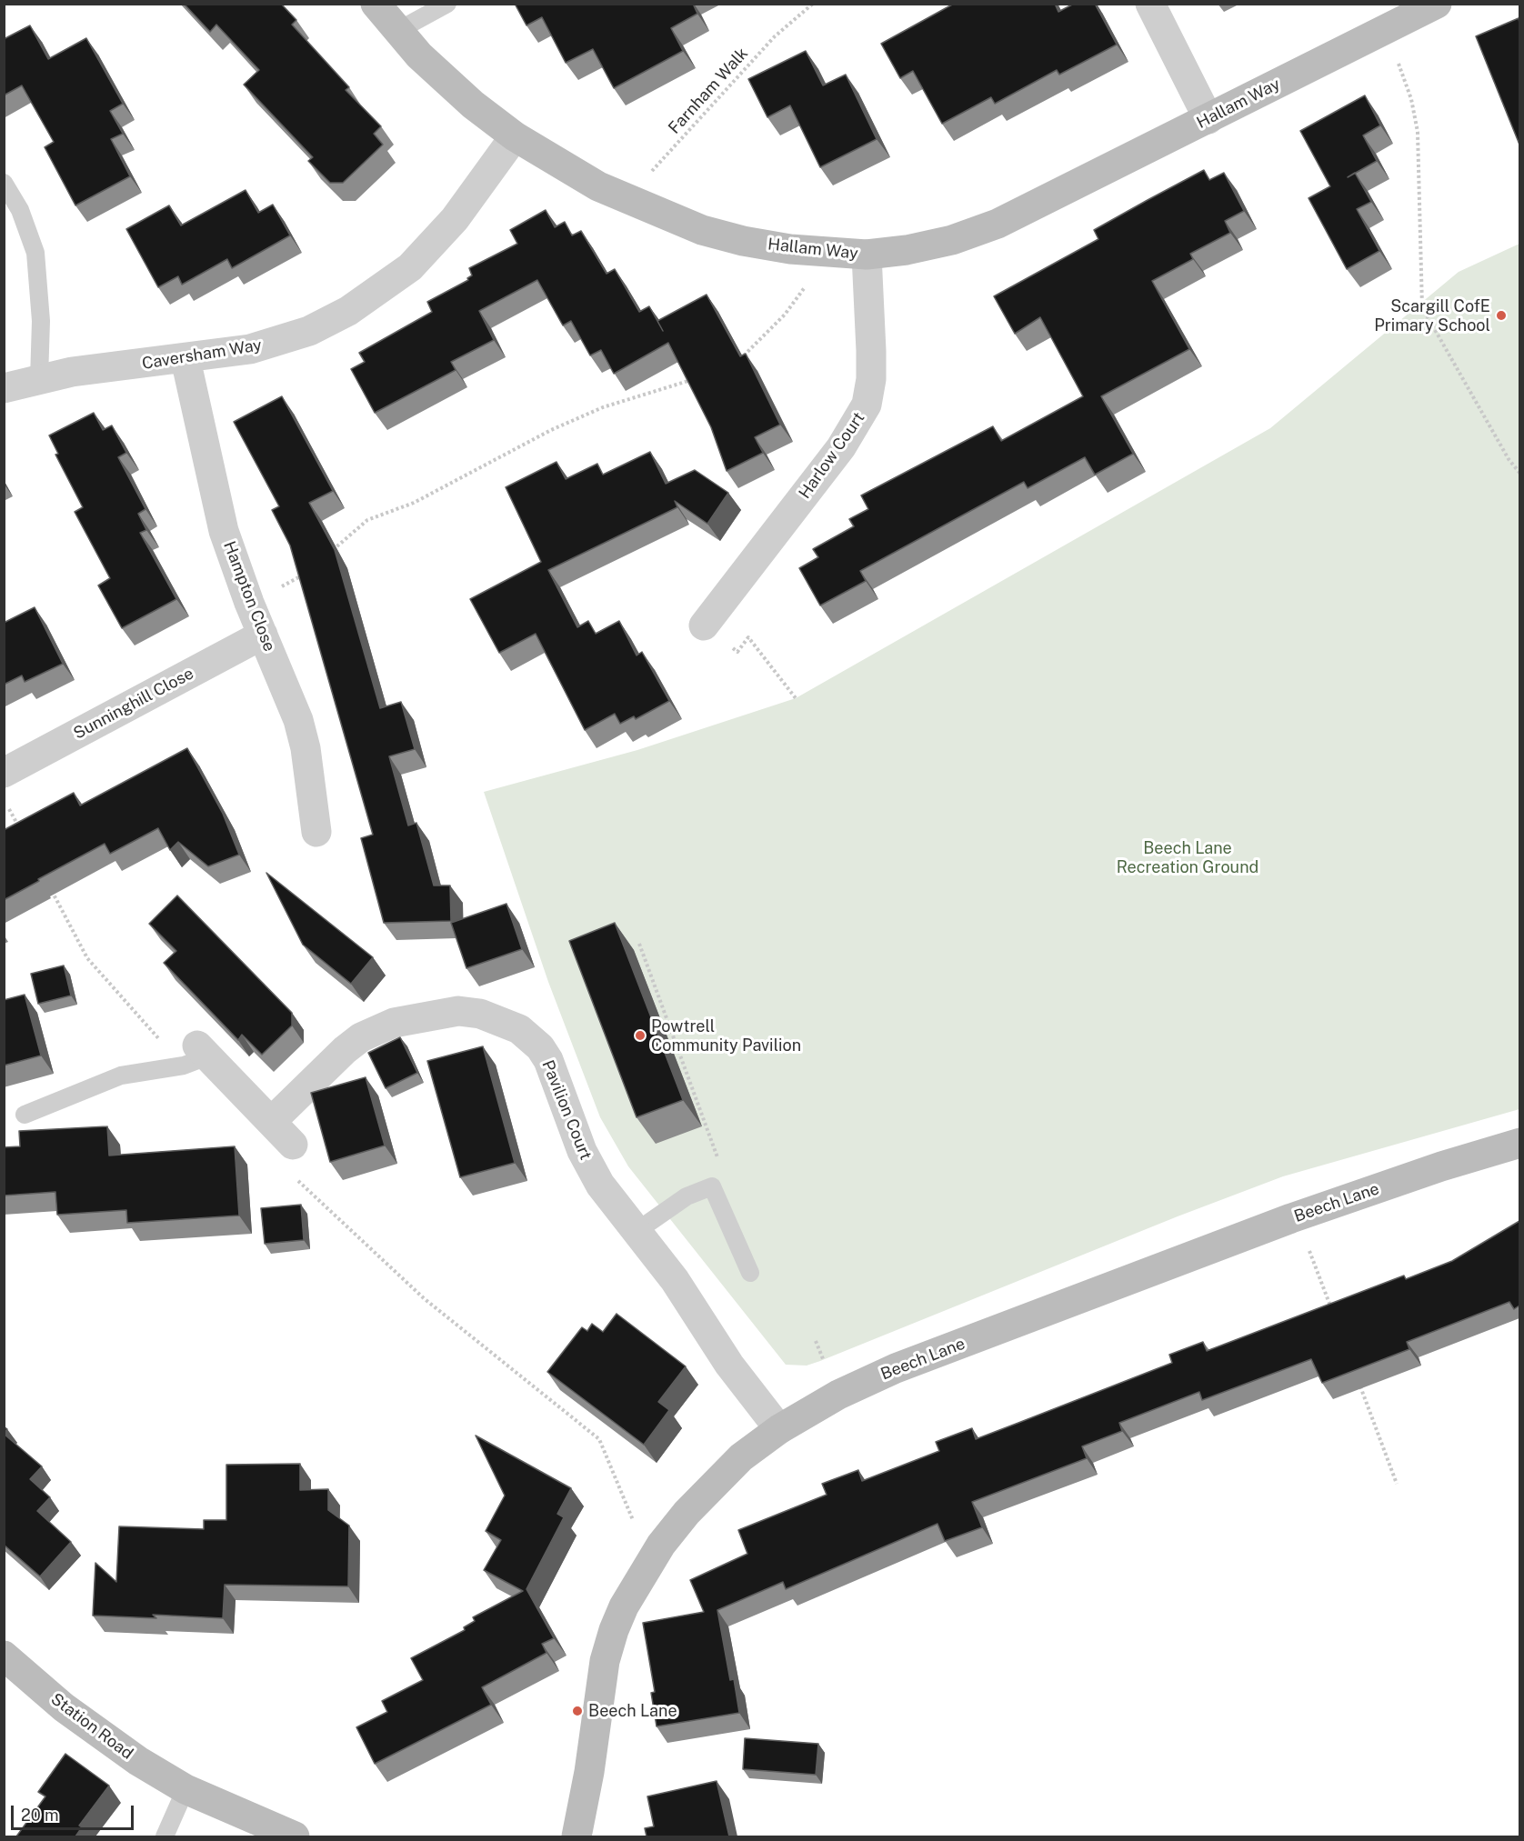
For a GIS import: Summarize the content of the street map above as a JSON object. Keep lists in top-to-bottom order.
{
  "streets": {
    "street": [
      "Hallam Way",
      "Caversham Way",
      "Harlow Court",
      "Hampton Close",
      "Sunninghill Close",
      "Pavilion Court",
      "Beech Lane",
      "Station Road"
    ],
    "path": ["Farnham Walk"]
  },
  "crossings": [
    ["Farnham Walk", "Hallam Way"],
    ["Hallam Way", "Caversham Way"],
    ["Hallam Way", "Harlow Court"],
    ["Caversham Way", "Hampton Close"],
    ["Hampton Close", "Sunninghill Close"],
    ["Pavilion Court", "Beech Lane"]
  ],
  "parks": ["Beech Lane Recreation Ground"],
  "places": ["Scargill CofE Primary School", "Powtrell Community Pavilion", "Beech Lane"],
  "scale_bar": "20 m"
}
